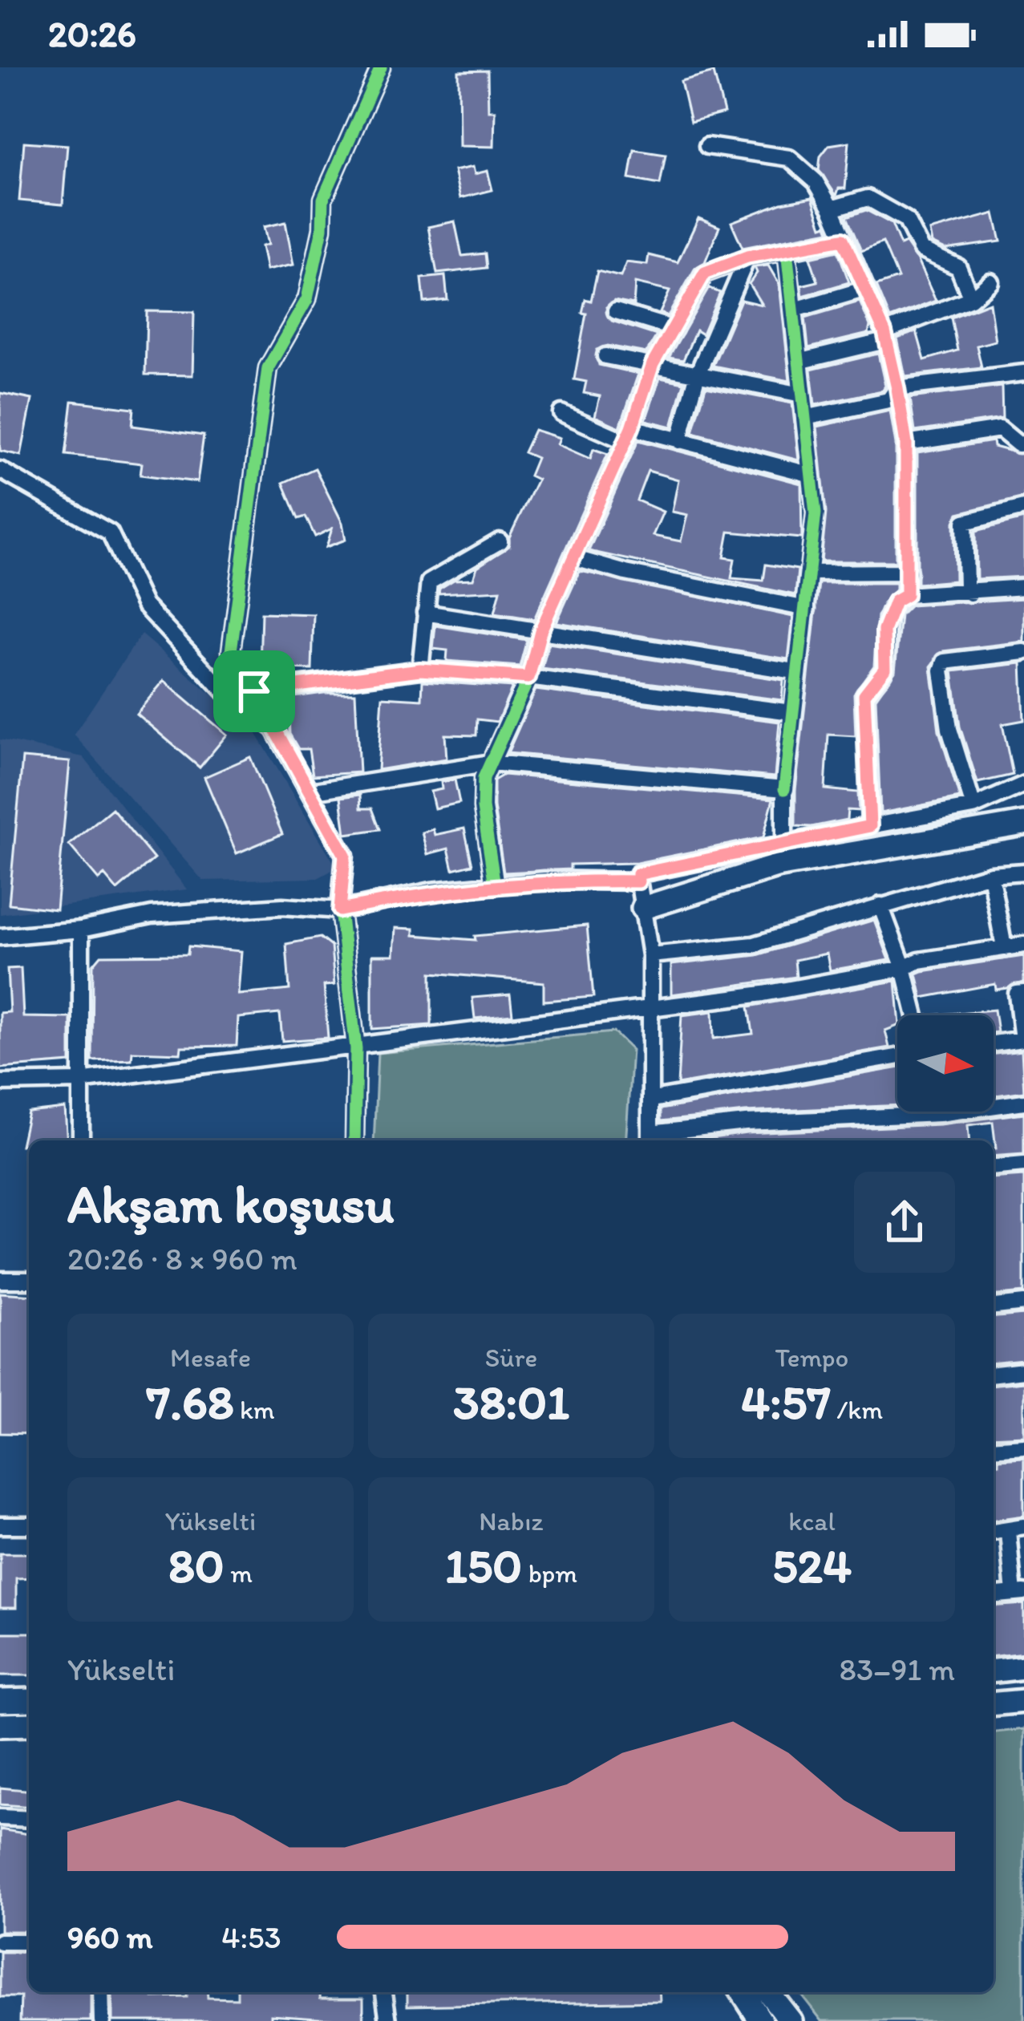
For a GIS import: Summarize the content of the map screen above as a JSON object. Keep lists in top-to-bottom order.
{
  "north": "right",
  "page": {
    "status": "20:26",
    "heading": ["Akşam koşusu", "20:26 · 8 × 960 m"],
    "stats": [
      ["Mesafe", "7.68 km"],
      ["Süre", "38:01"],
      ["Tempo", "4:57 /km"],
      ["Yükselti", "80 m"],
      ["Nabız", "150 bpm"],
      ["kcal", "524"]
    ],
    "chart": ["Yükselti", "83–91 m"],
    "list": [
      {
        "name": "960 m",
        "note": "4:53"
      }
    ]
  }
}
